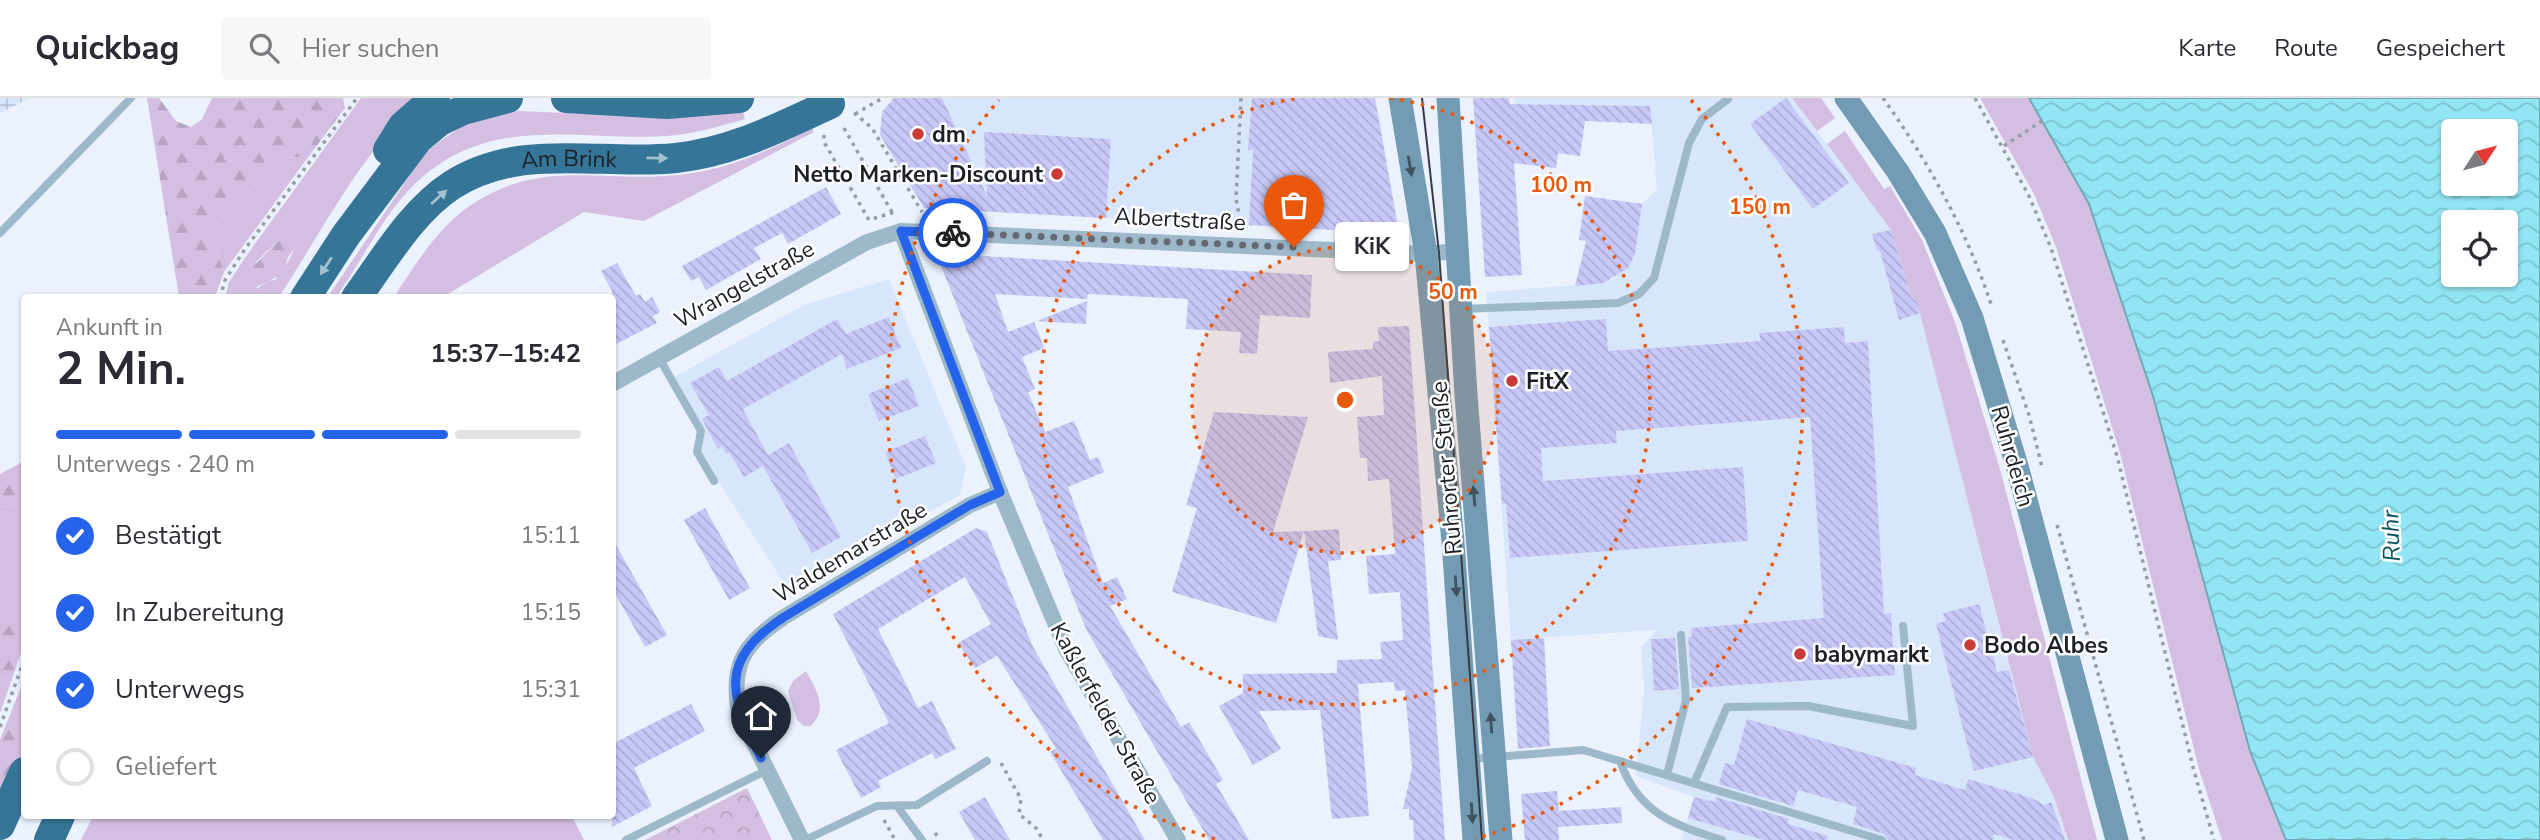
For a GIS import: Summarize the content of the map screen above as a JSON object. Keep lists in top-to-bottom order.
{
  "streets": {
    "highway": ["Am Brink"],
    "main road": ["Ruhrdeich", "Ruhrorter Straße"],
    "street": [
      "Albertstraße",
      "Wrangelstraße",
      "Waldemarstraße",
      "Kaßlerfelder Straße"
    ]
  },
  "crossings": [
    ["Albertstraße", "Wrangelstraße"],
    ["Albertstraße", "Ruhrorter Straße"],
    ["Albertstraße", "Kaßlerfelder Straße"],
    ["Wrangelstraße", "Kaßlerfelder Straße"],
    ["Waldemarstraße", "Kaßlerfelder Straße"]
  ],
  "water": ["Ruhr"],
  "places": [
    "dm",
    "Netto Marken-Discount",
    "KiK",
    "FitX",
    "Bodo Albes",
    "babymarkt"
  ],
  "north": "top right",
  "page": {
    "header": "Quickbag",
    "search": "Hier suchen",
    "nav": ["Karte", "Route", "Gespeichert"],
    "bubble": "KiK",
    "heading": ["2 Min.", "Ankunft in", "15:37–15:42"],
    "bar": "Unterwegs · 240 m",
    "list": [
      ["Bestätigt", "15:11"],
      ["In Zubereitung", "15:15"],
      ["Unterwegs", "15:31"],
      "Geliefert"
    ]
  },
  "rings": ["100 m", "150 m", "50 m"]
}
